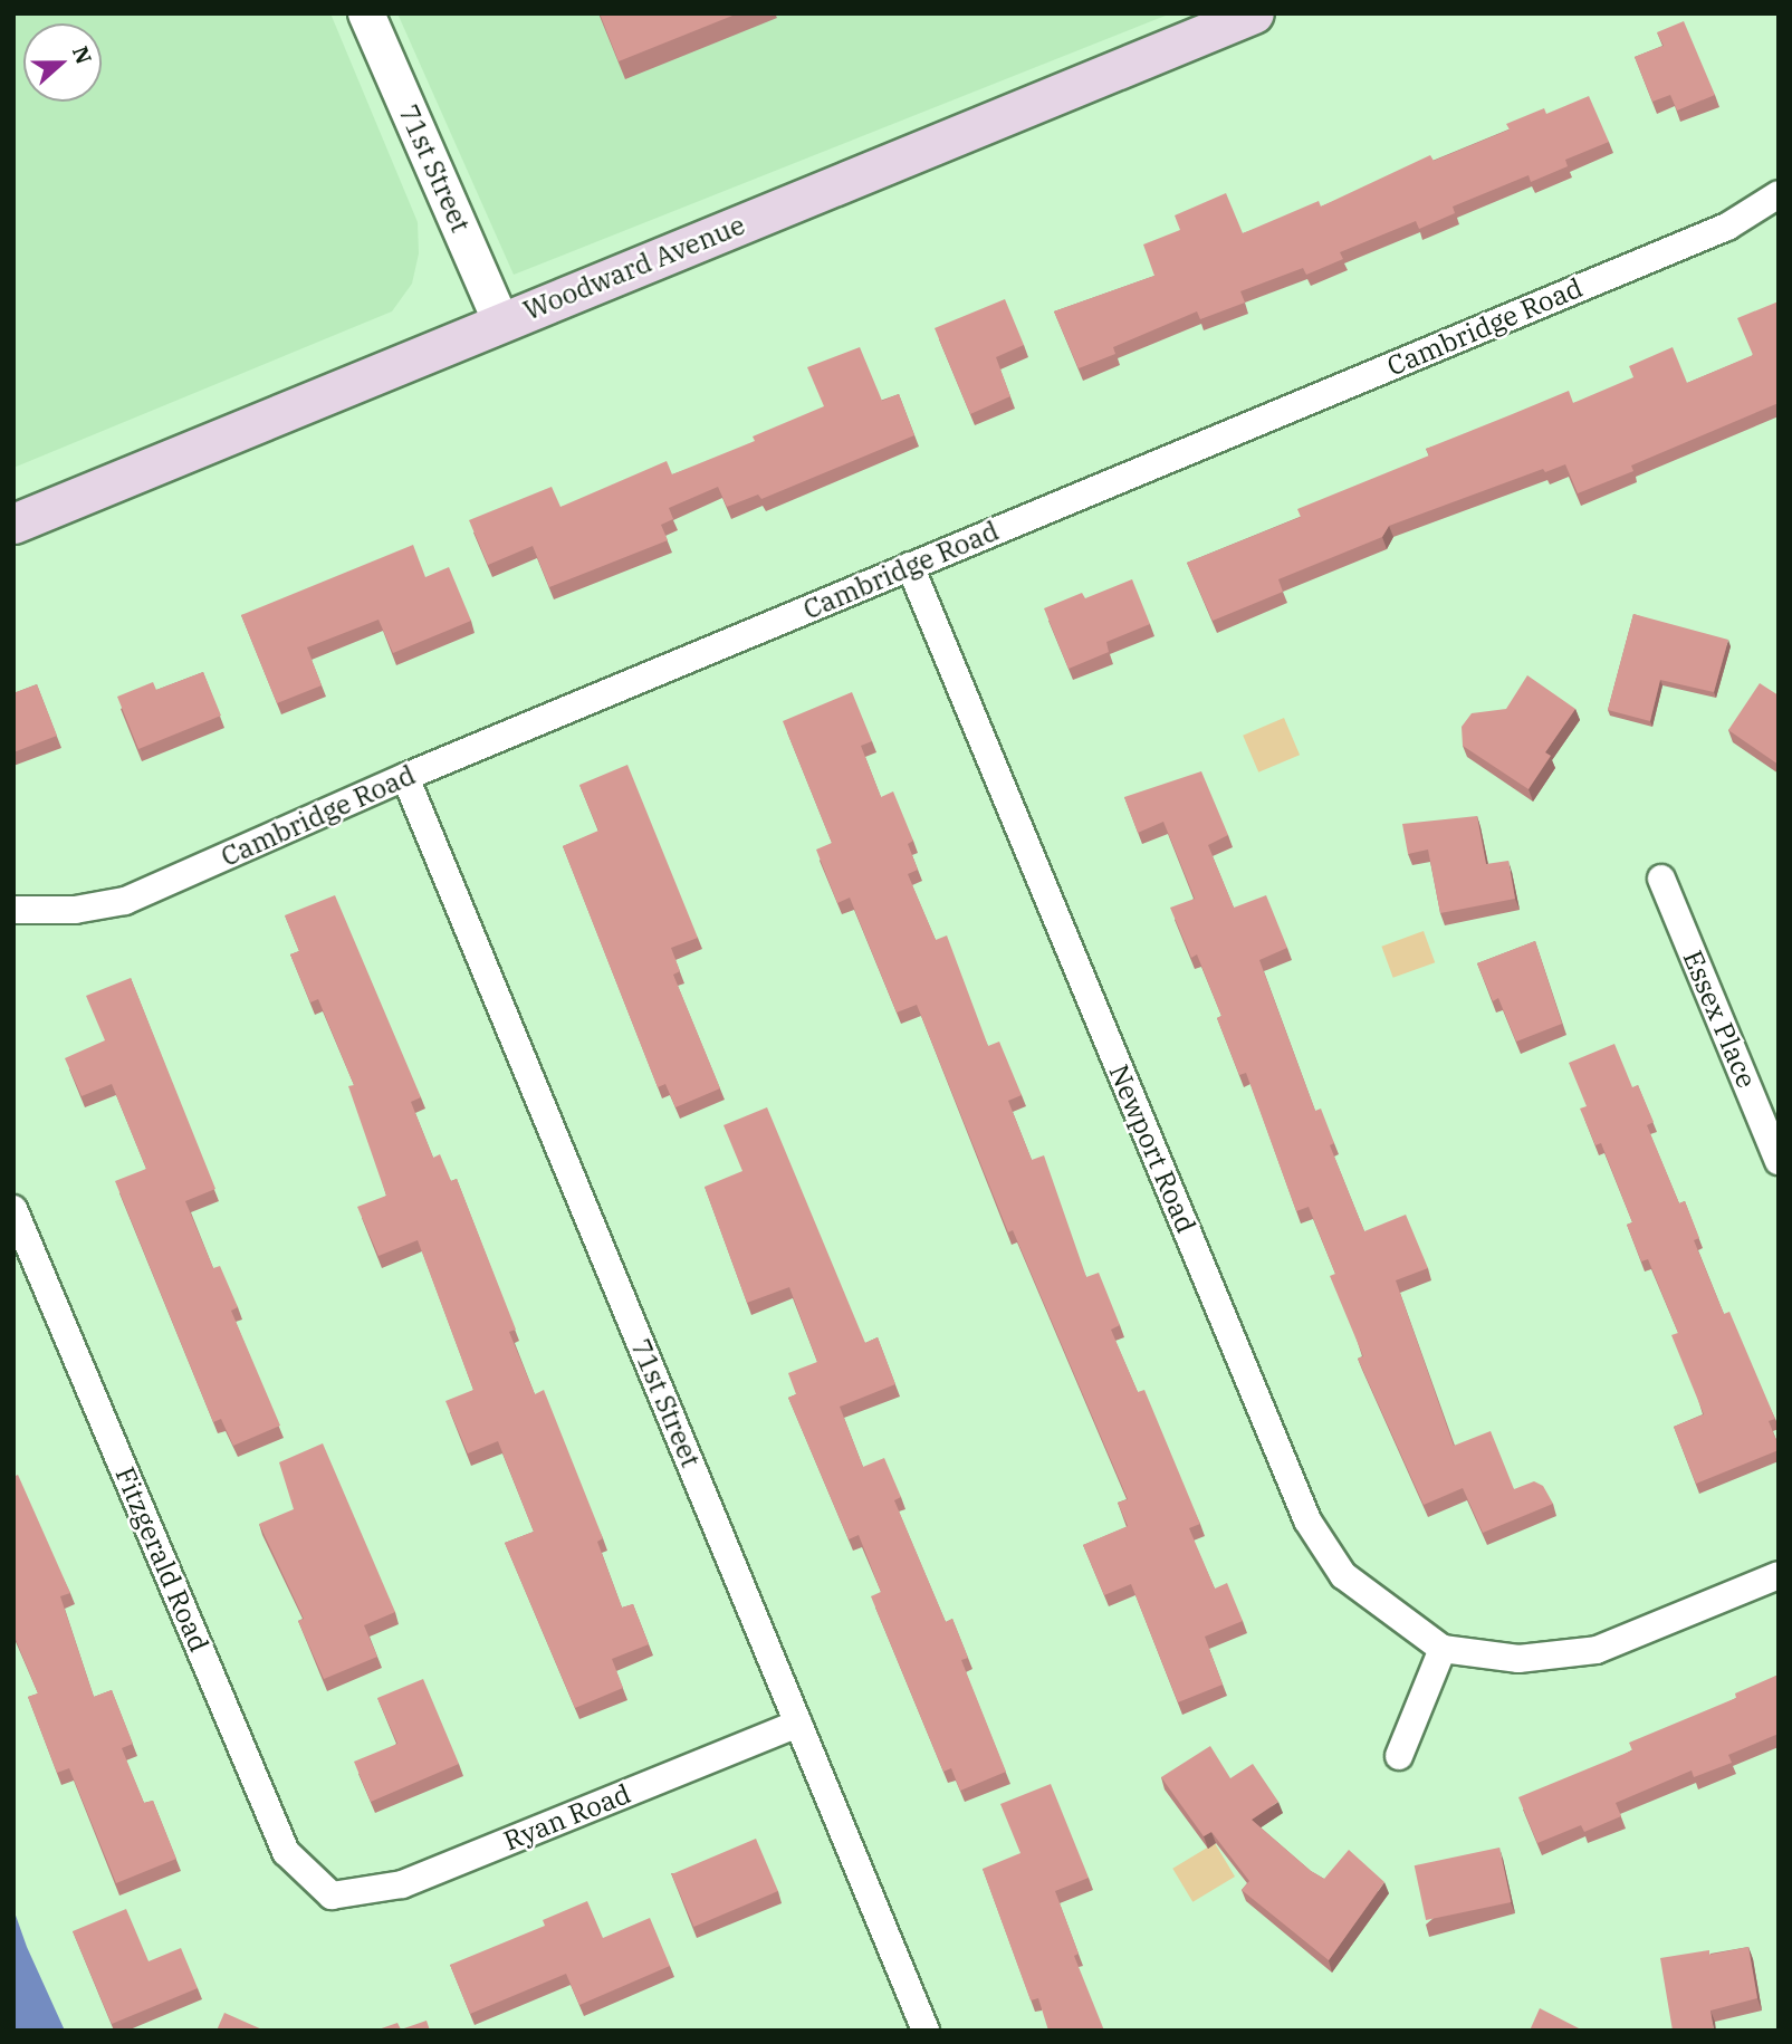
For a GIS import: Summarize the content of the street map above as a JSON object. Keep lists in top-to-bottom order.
{
  "streets": {
    "main road": ["Woodward Avenue"],
    "street": [
      "71st Street",
      "Cambridge Road",
      "Essex Place",
      "Newport Road",
      "Fitzgerald Road",
      "Ryan Road"
    ]
  },
  "crossings": [
    ["71st Street", "Woodward Avenue"],
    ["71st Street", "Cambridge Road"],
    ["71st Street", "Ryan Road"],
    ["Cambridge Road", "Newport Road"],
    ["Fitzgerald Road", "Ryan Road"]
  ],
  "north": "right"
}
